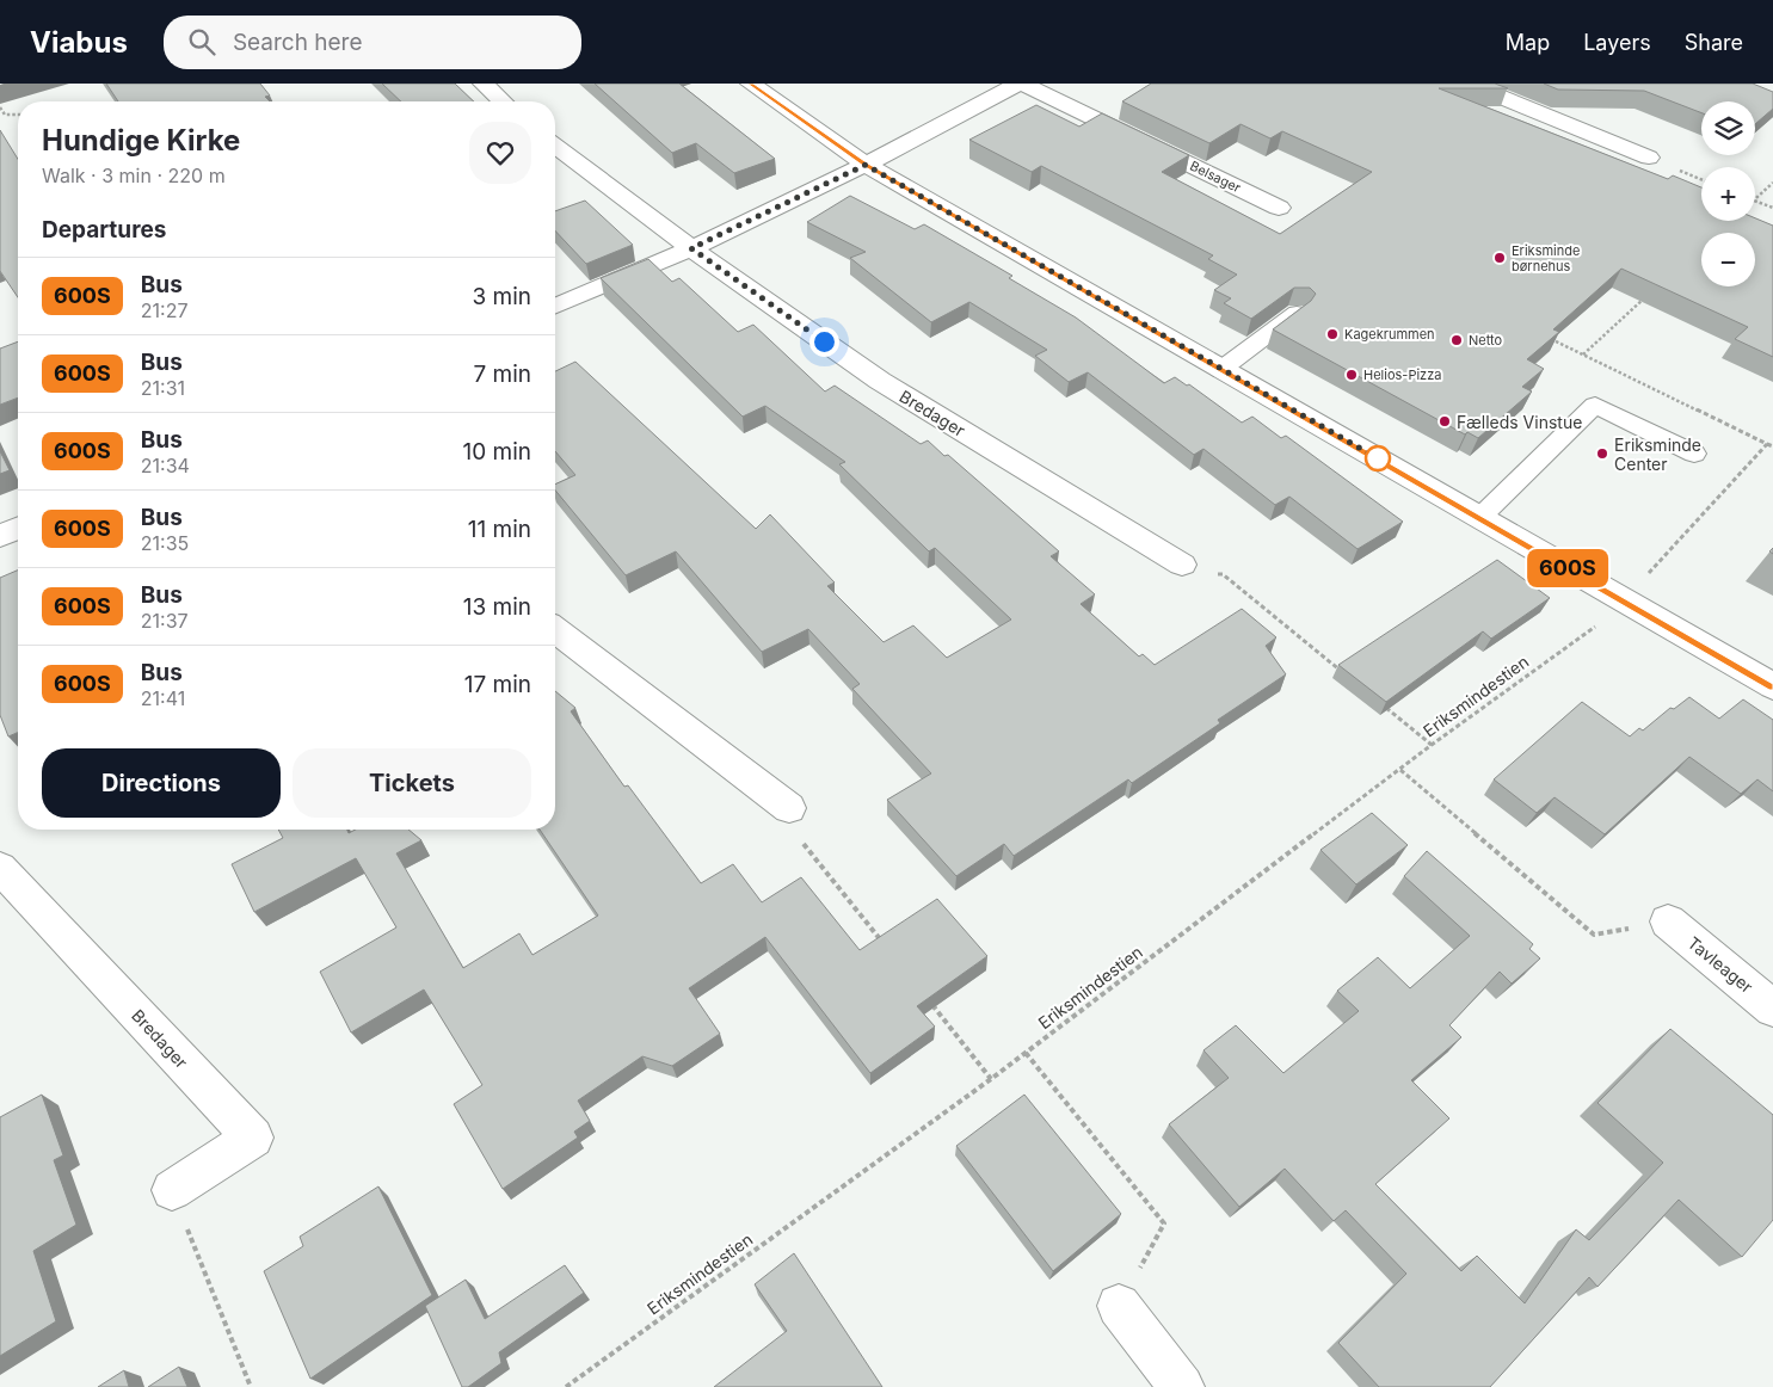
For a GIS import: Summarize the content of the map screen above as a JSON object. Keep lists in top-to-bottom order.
{
  "streets": {
    "street": ["Belsager", "Bredager", "Tavleager"],
    "path": ["Eriksmindestien"]
  },
  "places": [
    "Eriksminde børnehus",
    "Kagekrummen",
    "Netto",
    "Helios-Pizza",
    "Fælleds Vinstue",
    "Eriksminde Center"
  ],
  "lines": ["bus line 600S"],
  "page": {
    "header": "Viabus",
    "search": "Search here",
    "nav": ["Map", "Layers", "Share"],
    "on_map": "600S",
    "map_buttons": ["+", "−"],
    "heading": [
      ["Hundige Kirke", "Walk · 3 min · 220 m"],
      "Departures"
    ],
    "list": [
      {
        "mark": "600S",
        "name": "Bus",
        "note": "21:27",
        "value": "3 min"
      },
      {
        "mark": "600S",
        "name": "Bus",
        "note": "21:31",
        "value": "7 min"
      },
      {
        "mark": "600S",
        "name": "Bus",
        "note": "21:34",
        "value": "10 min"
      },
      {
        "mark": "600S",
        "name": "Bus",
        "note": "21:35",
        "value": "11 min"
      },
      {
        "mark": "600S",
        "name": "Bus",
        "note": "21:37",
        "value": "13 min"
      },
      {
        "mark": "600S",
        "name": "Bus",
        "note": "21:41",
        "value": "17 min"
      }
    ],
    "buttons": ["Directions", "Tickets"]
  }
}
